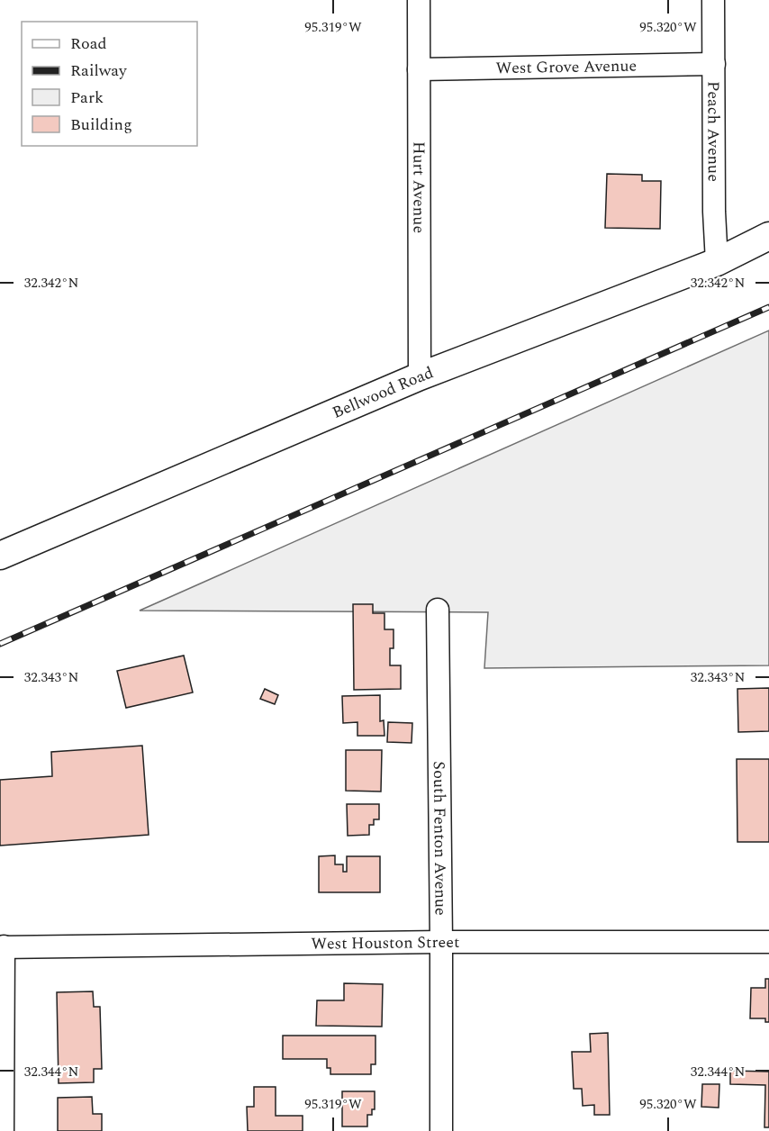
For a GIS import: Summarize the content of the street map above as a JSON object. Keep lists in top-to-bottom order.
{
  "streets": {
    "street": [
      "West Grove Avenue",
      "Peach Avenue",
      "Hurt Avenue",
      "Bellwood Road",
      "South Fenton Avenue",
      "West Houston Street"
    ]
  },
  "crossings": [
    ["West Grove Avenue", "Peach Avenue"],
    ["West Grove Avenue", "Hurt Avenue"],
    ["Peach Avenue", "Bellwood Road"],
    ["Hurt Avenue", "Bellwood Road"],
    ["South Fenton Avenue", "West Houston Street"]
  ],
  "legend": [
    "Road",
    "Railway",
    "Park",
    "Building"
  ],
  "coordinates": [
    "95.319°W",
    "95.320°W",
    "32.342°N",
    "32.343°N",
    "32.344°N"
  ]
}
